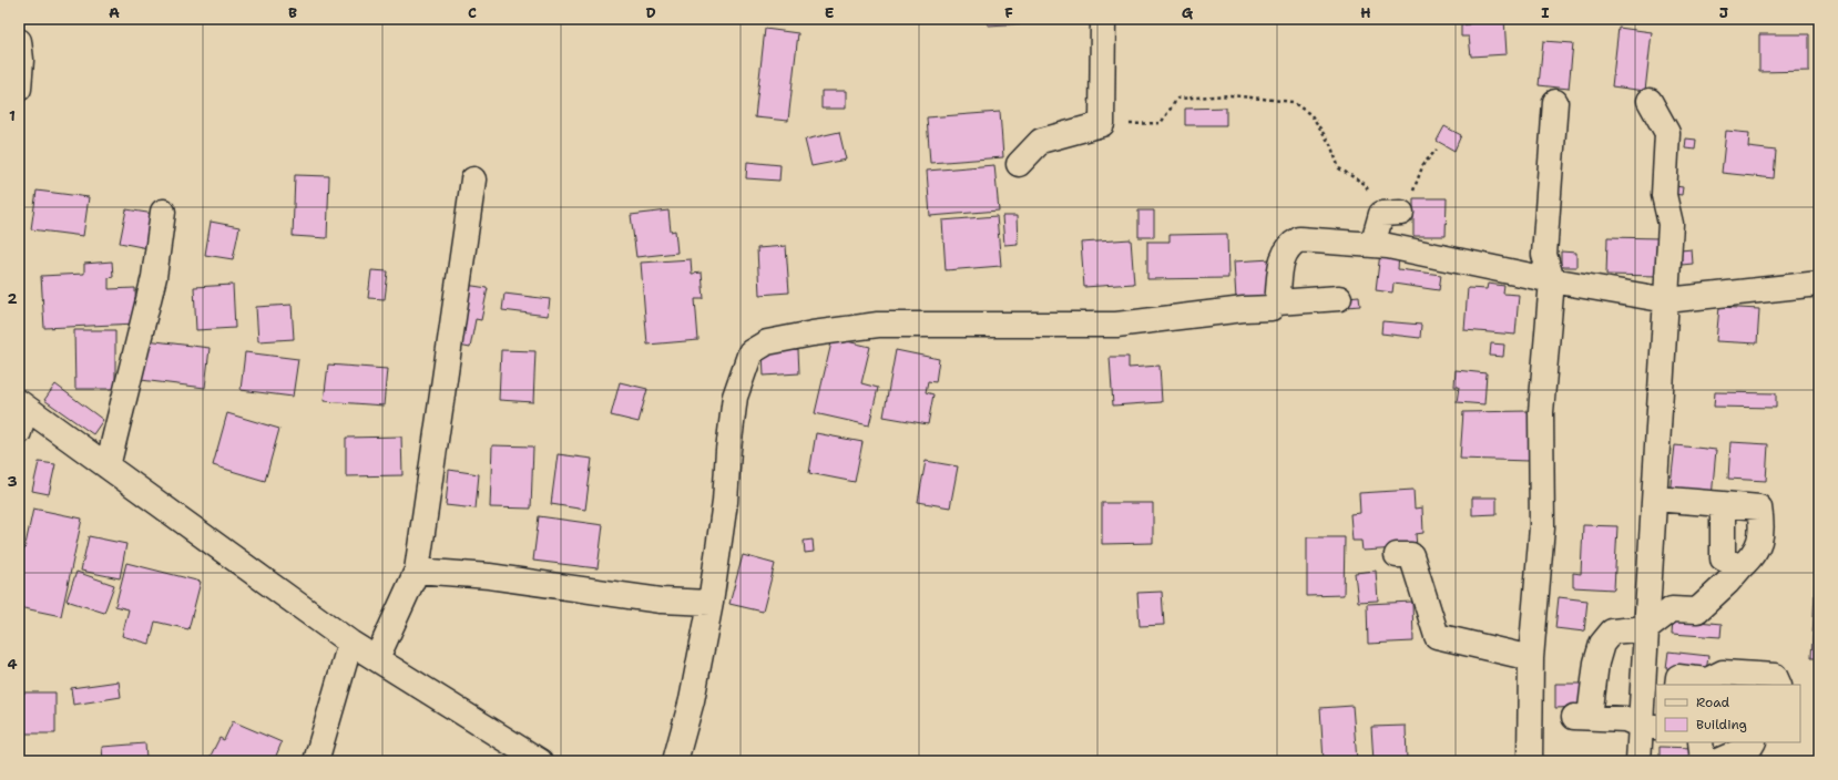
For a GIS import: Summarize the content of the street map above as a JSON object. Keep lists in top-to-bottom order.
{
  "legend": ["Road", "Building"],
  "grid": {
    "columns": [
      "A",
      "B",
      "C",
      "D",
      "E",
      "F",
      "G",
      "H",
      "I",
      "J"
    ],
    "rows": [
      "1",
      "2",
      "3",
      "4"
    ]
  }
}
